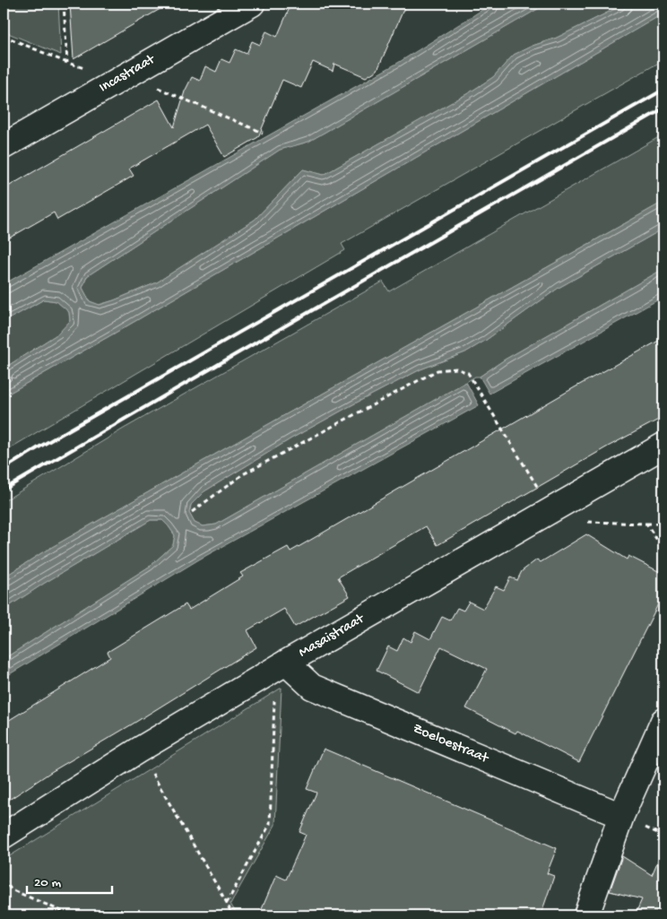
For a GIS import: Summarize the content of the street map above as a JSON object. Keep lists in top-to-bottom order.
{
  "streets": {
    "street": ["Incastraat", "Masaistraat", "Zoeloestraat"]
  },
  "crossings": [
    ["Masaistraat", "Zoeloestraat"]
  ],
  "scale_bar": "20 m"
}
